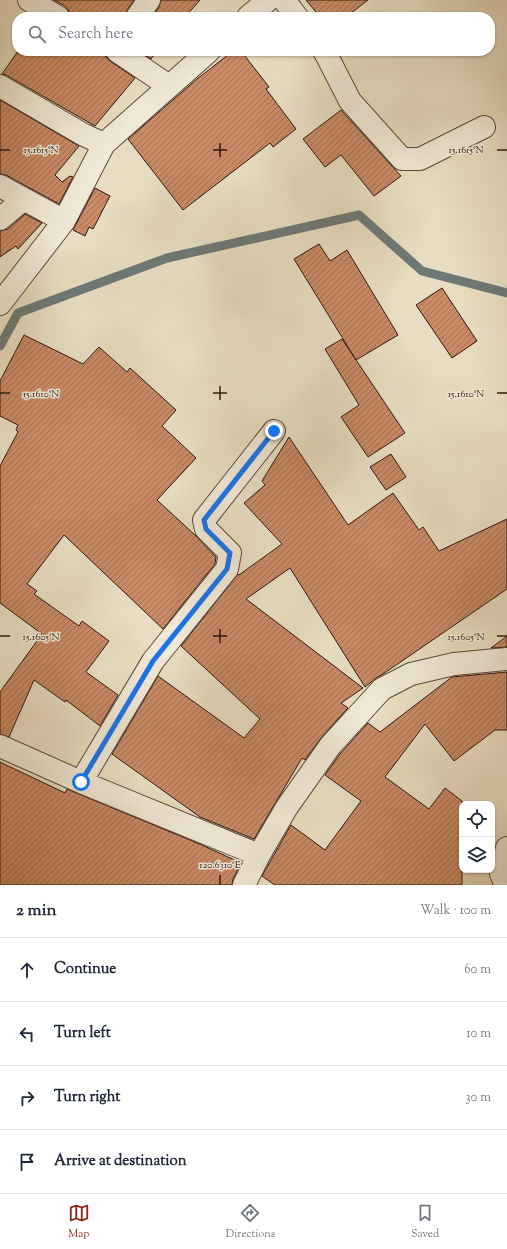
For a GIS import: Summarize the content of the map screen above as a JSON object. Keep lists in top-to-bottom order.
{
  "page": {
    "search": "Search here",
    "heading": ["2 min", "Walk · 100 m"],
    "list": [
      ["Continue", "60 m"],
      ["Turn left", "10 m"],
      ["Turn right", "30 m"],
      "Arrive at destination"
    ],
    "nav": ["Map", "Directions", "Saved"]
  },
  "coordinates": [
    "15.1615°N",
    "15.1610°N",
    "15.1605°N",
    "120.6310°E"
  ]
}
